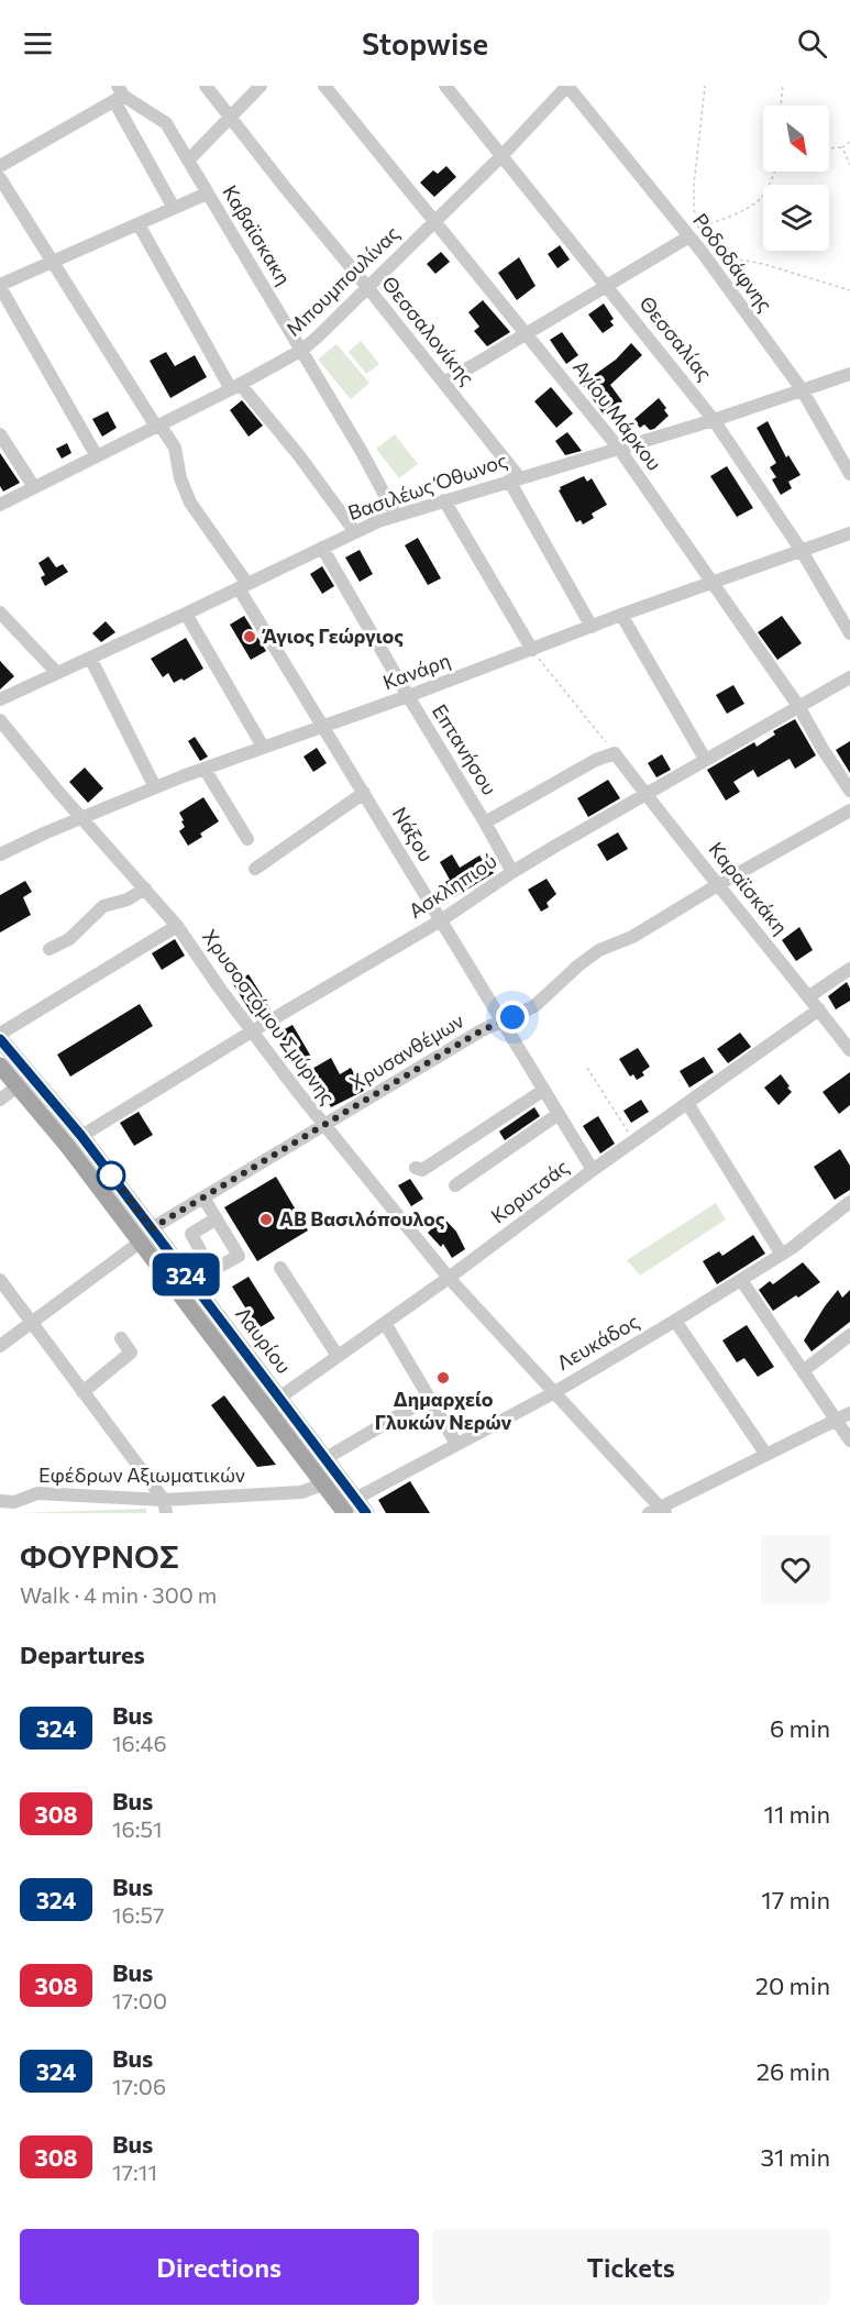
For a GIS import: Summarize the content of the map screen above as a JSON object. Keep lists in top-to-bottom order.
{
  "streets": {
    "main road": ["Λαυρίου"],
    "street": [
      "Καβαϊσκακη",
      "Ροδοδάφνης",
      "Μπουμπουλίνας",
      "Θεσσαλονίκης",
      "Θεσσαλίας",
      "Αγίου Μάρκου",
      "Βασιλέως Όθωνος",
      "Κανάρη",
      "Επτανήσου",
      "Νάξου",
      "Ασκληπιού",
      "Καραϊσκάκη",
      "Χρυσοστόμου Σμύρνης",
      "Χρυσανθέμων",
      "Κορυτσάς",
      "Λευκάδος",
      "Εφέδρων Αξιωματικών"
    ]
  },
  "crossings": [
    ["Καβαϊσκακη", "Μπουμπουλίνας"],
    ["Καβαϊσκακη", "Βασιλέως Όθωνος"],
    ["Ροδοδάφνης", "Μπουμπουλίνας"],
    ["Ροδοδάφνης", "Βασιλέως Όθωνος"],
    ["Μπουμπουλίνας", "Θεσσαλονίκης"],
    ["Μπουμπουλίνας", "Θεσσαλίας"],
    ["Μπουμπουλίνας", "Αγίου Μάρκου"],
    ["Μπουμπουλίνας", "Νάξου"],
    ["Θεσσαλονίκης", "Βασιλέως Όθωνος"],
    ["Θεσσαλονίκης", "Κανάρη"],
    ["Θεσσαλίας", "Βασιλέως Όθωνος"],
    ["Θεσσαλίας", "Κανάρη"],
    ["Αγίου Μάρκου", "Βασιλέως Όθωνος"],
    ["Αγίου Μάρκου", "Κανάρη"],
    ["Αγίου Μάρκου", "Ασκληπιού"],
    ["Βασιλέως Όθωνος", "Επτανήσου"],
    ["Βασιλέως Όθωνος", "Νάξου"],
    ["Κανάρη", "Επτανήσου"],
    ["Κανάρη", "Νάξου"],
    ["Κανάρη", "Χρυσοστόμου Σμύρνης"],
    ["Επτανήσου", "Ασκληπιού"],
    ["Νάξου", "Ασκληπιού"],
    ["Νάξου", "Χρυσανθέμων"],
    ["Νάξου", "Κορυτσάς"],
    ["Ασκληπιού", "Καραϊσκάκη"],
    ["Ασκληπιού", "Χρυσοστόμου Σμύρνης"],
    ["Ασκληπιού", "Λαυρίου"],
    ["Καραϊσκάκη", "Χρυσανθέμων"],
    ["Καραϊσκάκη", "Κορυτσάς"],
    ["Χρυσοστόμου Σμύρνης", "Χρυσανθέμων"],
    ["Χρυσοστόμου Σμύρνης", "Κορυτσάς"],
    ["Χρυσοστόμου Σμύρνης", "Λευκάδος"],
    ["Χρυσανθέμων", "Λαυρίου"],
    ["Κορυτσάς", "Λαυρίου"],
    ["Λαυρίου", "Λευκάδος"],
    ["Λαυρίου", "Εφέδρων Αξιωματικών"]
  ],
  "places": ["Άγιος Γεώργιος", "ΑΒ Βασιλόπουλος", "Δημαρχείο Γλυκών Νερών"],
  "lines": ["bus line 324"],
  "north": "bottom right",
  "page": {
    "header": "Stopwise",
    "on_map": "324",
    "heading": [
      ["ΦΟΥΡΝΟΣ", "Walk · 4 min · 300 m"],
      "Departures"
    ],
    "list": [
      {
        "mark": "324",
        "name": "Bus",
        "note": "16:46",
        "value": "6 min"
      },
      {
        "mark": "308",
        "name": "Bus",
        "note": "16:51",
        "value": "11 min"
      },
      {
        "mark": "324",
        "name": "Bus",
        "note": "16:57",
        "value": "17 min"
      },
      {
        "mark": "308",
        "name": "Bus",
        "note": "17:00",
        "value": "20 min"
      },
      {
        "mark": "324",
        "name": "Bus",
        "note": "17:06",
        "value": "26 min"
      },
      {
        "mark": "308",
        "name": "Bus",
        "note": "17:11",
        "value": "31 min"
      }
    ],
    "buttons": ["Directions", "Tickets"]
  }
}
